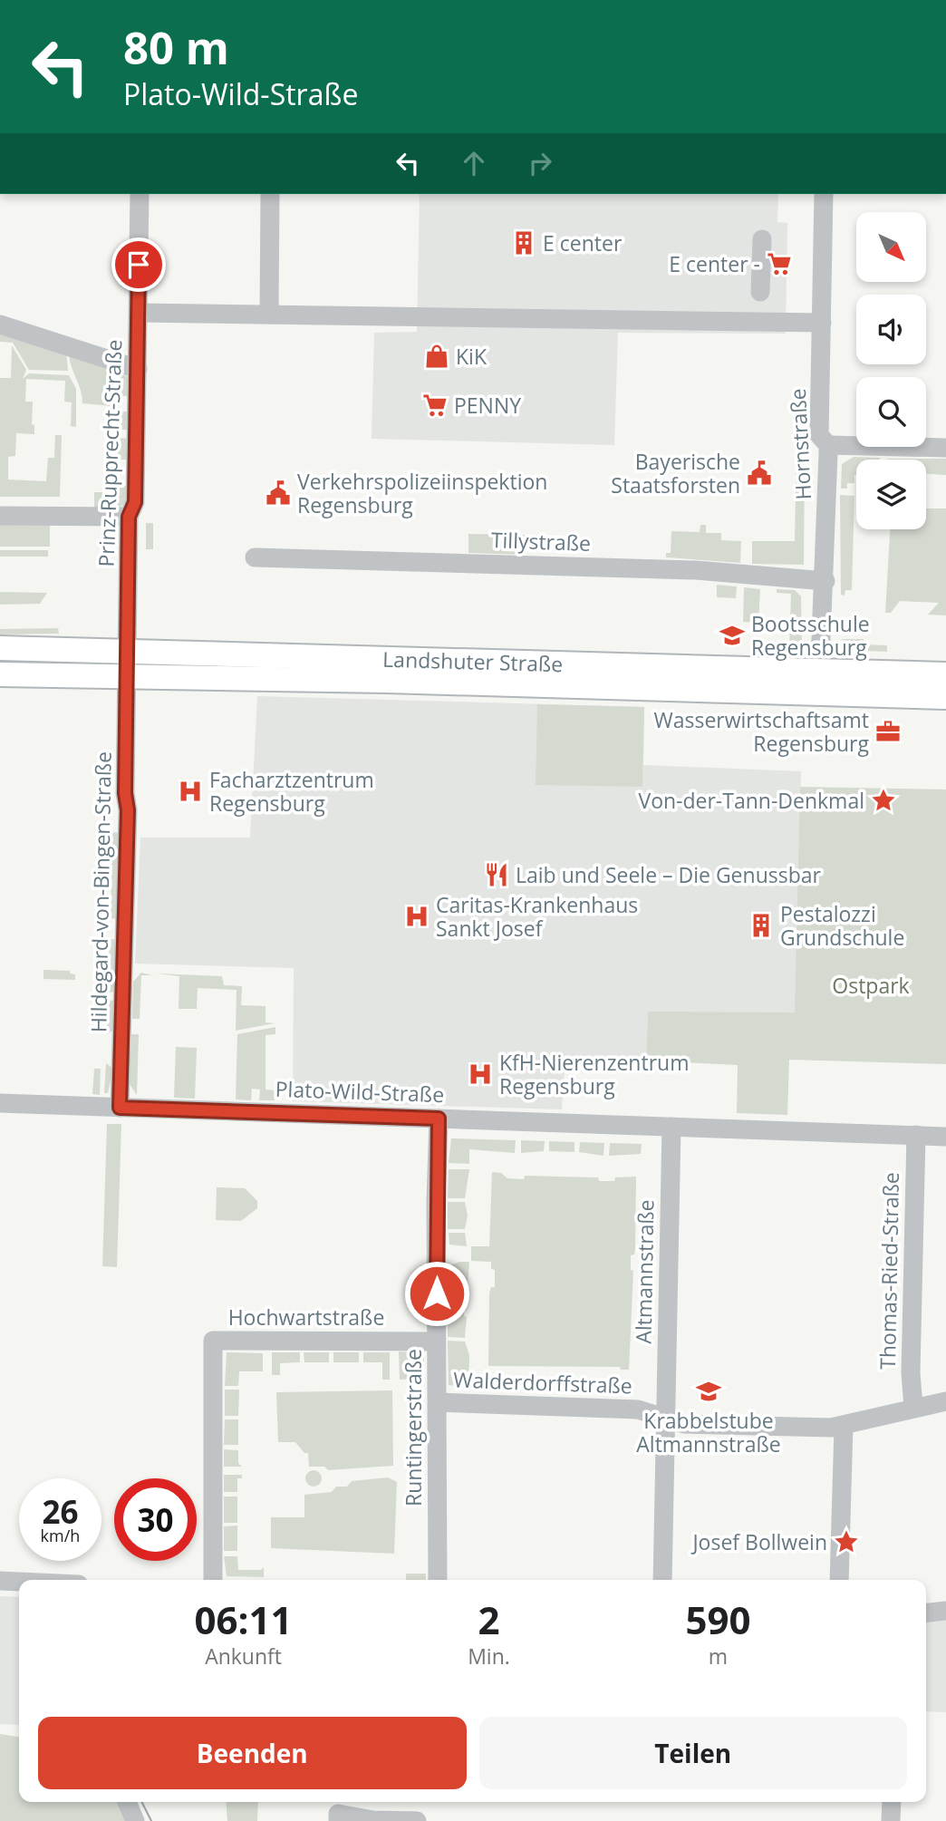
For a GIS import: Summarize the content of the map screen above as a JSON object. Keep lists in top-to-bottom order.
{
  "streets": {
    "main road": ["Landshuter Straße"],
    "street": [
      "Hornstraße",
      "Prinz-Rupprecht-Straße",
      "Tillystraße",
      "Hildegard-von-Bingen-Straße",
      "Plato-Wild-Straße",
      "Thomas-Ried-Straße",
      "Altmannstraße",
      "Hochwartstraße",
      "Walderdorffstraße",
      "Runtingerstraße"
    ]
  },
  "crossings": [
    ["Hornstraße", "Tillystraße"],
    ["Hornstraße", "Landshuter Straße"],
    ["Prinz-Rupprecht-Straße", "Landshuter Straße"],
    ["Prinz-Rupprecht-Straße", "Hildegard-von-Bingen-Straße"],
    ["Landshuter Straße", "Hildegard-von-Bingen-Straße"],
    ["Hildegard-von-Bingen-Straße", "Plato-Wild-Straße"],
    ["Plato-Wild-Straße", "Thomas-Ried-Straße"],
    ["Plato-Wild-Straße", "Altmannstraße"],
    ["Plato-Wild-Straße", "Runtingerstraße"],
    ["Thomas-Ried-Straße", "Walderdorffstraße"],
    ["Altmannstraße", "Walderdorffstraße"],
    ["Hochwartstraße", "Runtingerstraße"],
    ["Walderdorffstraße", "Runtingerstraße"]
  ],
  "parks": ["Ostpark"],
  "places": {
    "building": ["E center", "Pestalozzi Grundschule"],
    "supermarket": ["E center -", "PENNY"],
    "shop": ["KiK"],
    "public building": ["Bayerische Staatsforsten", "Verkehrspolizeiinspektion Regensburg"],
    "school or university": ["Bootsschule Regensburg", "Krabbelstube Altmannstraße"],
    "office": ["Wasserwirtschaftsamt Regensburg"],
    "hospital": ["Facharztzentrum Regensburg", "Caritas-Krankenhaus Sankt Josef", "KfH-Nierenzentrum Regensburg"],
    "place": ["Von-der-Tann-Denkmal", "Josef Bollwein"],
    "restaurant": ["Laib und Seele – Die Genussbar"]
  },
  "north": "bottom right",
  "page": {
    "turn": ["80 m", "Plato-Wild-Straße"],
    "speed": "26 km/h",
    "limit": "30",
    "eta": [
      "06:11",
      "Ankunft",
      "2",
      "Min.",
      "590",
      "m"
    ],
    "buttons": ["Beenden", "Teilen"]
  }
}
